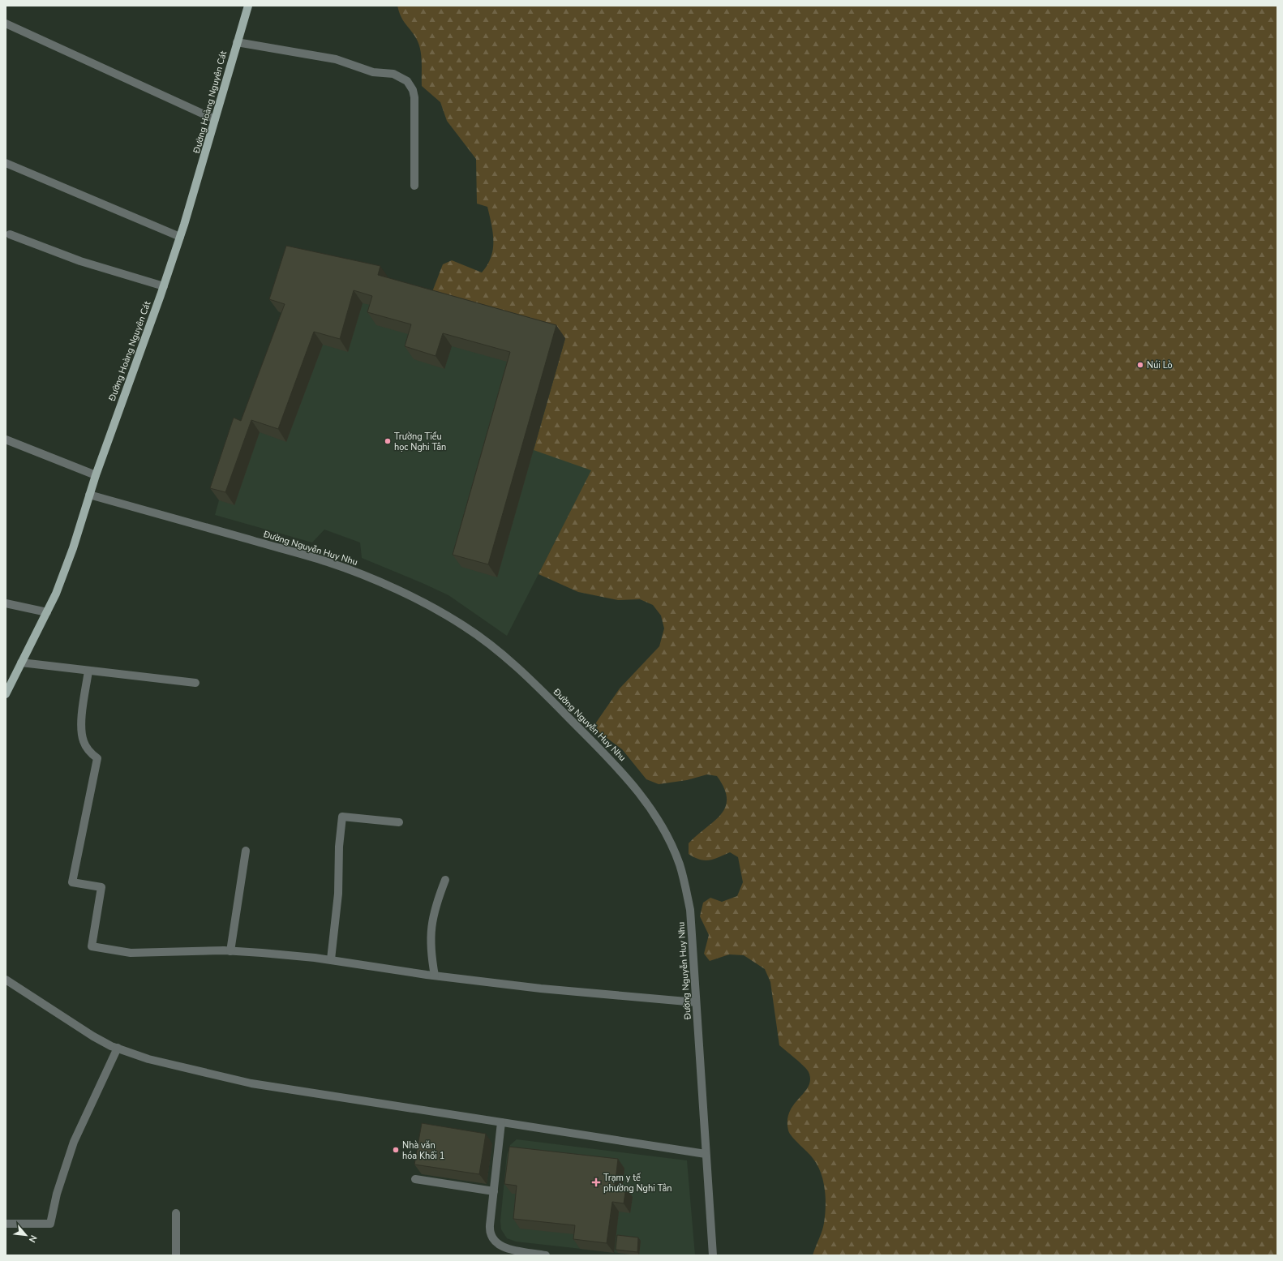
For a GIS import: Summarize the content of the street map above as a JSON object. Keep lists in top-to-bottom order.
{
  "streets": {
    "main road": ["Đường Hoàng Nguyên Cát"],
    "street": ["Đường Nguyễn Huy Nhu"]
  },
  "crossings": [
    ["Đường Hoàng Nguyên Cát", "Đường Nguyễn Huy Nhu"]
  ],
  "places": {
    "other": ["Núi Lò", "Trường Tiểu học Nghi Tân", "Nhà văn hóa Khối 1"],
    "health": ["Trạm y tế phường Nghi Tân"]
  },
  "north": "bottom right"
}
